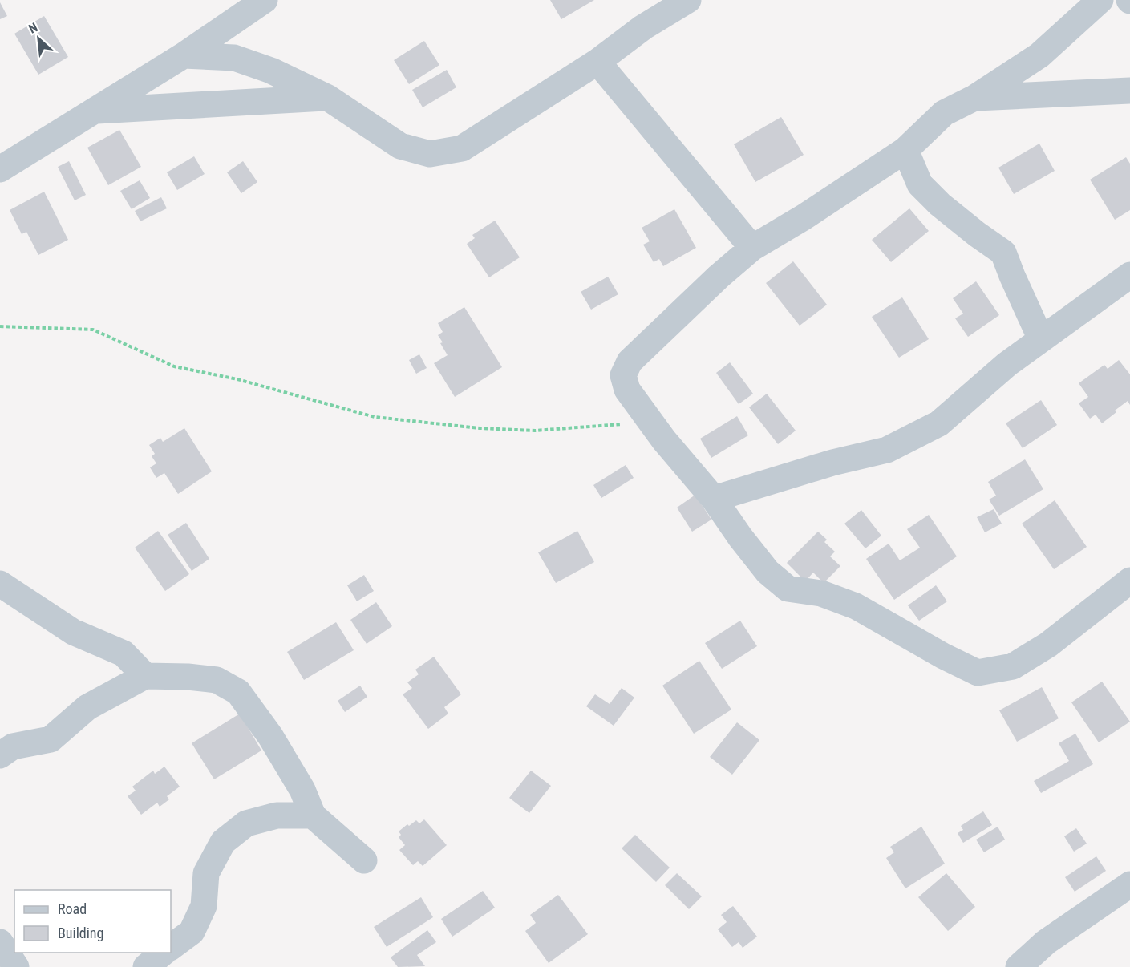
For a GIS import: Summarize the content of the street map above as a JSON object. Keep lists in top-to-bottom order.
{
  "legend": ["Road", "Building"],
  "north": "top left"
}
